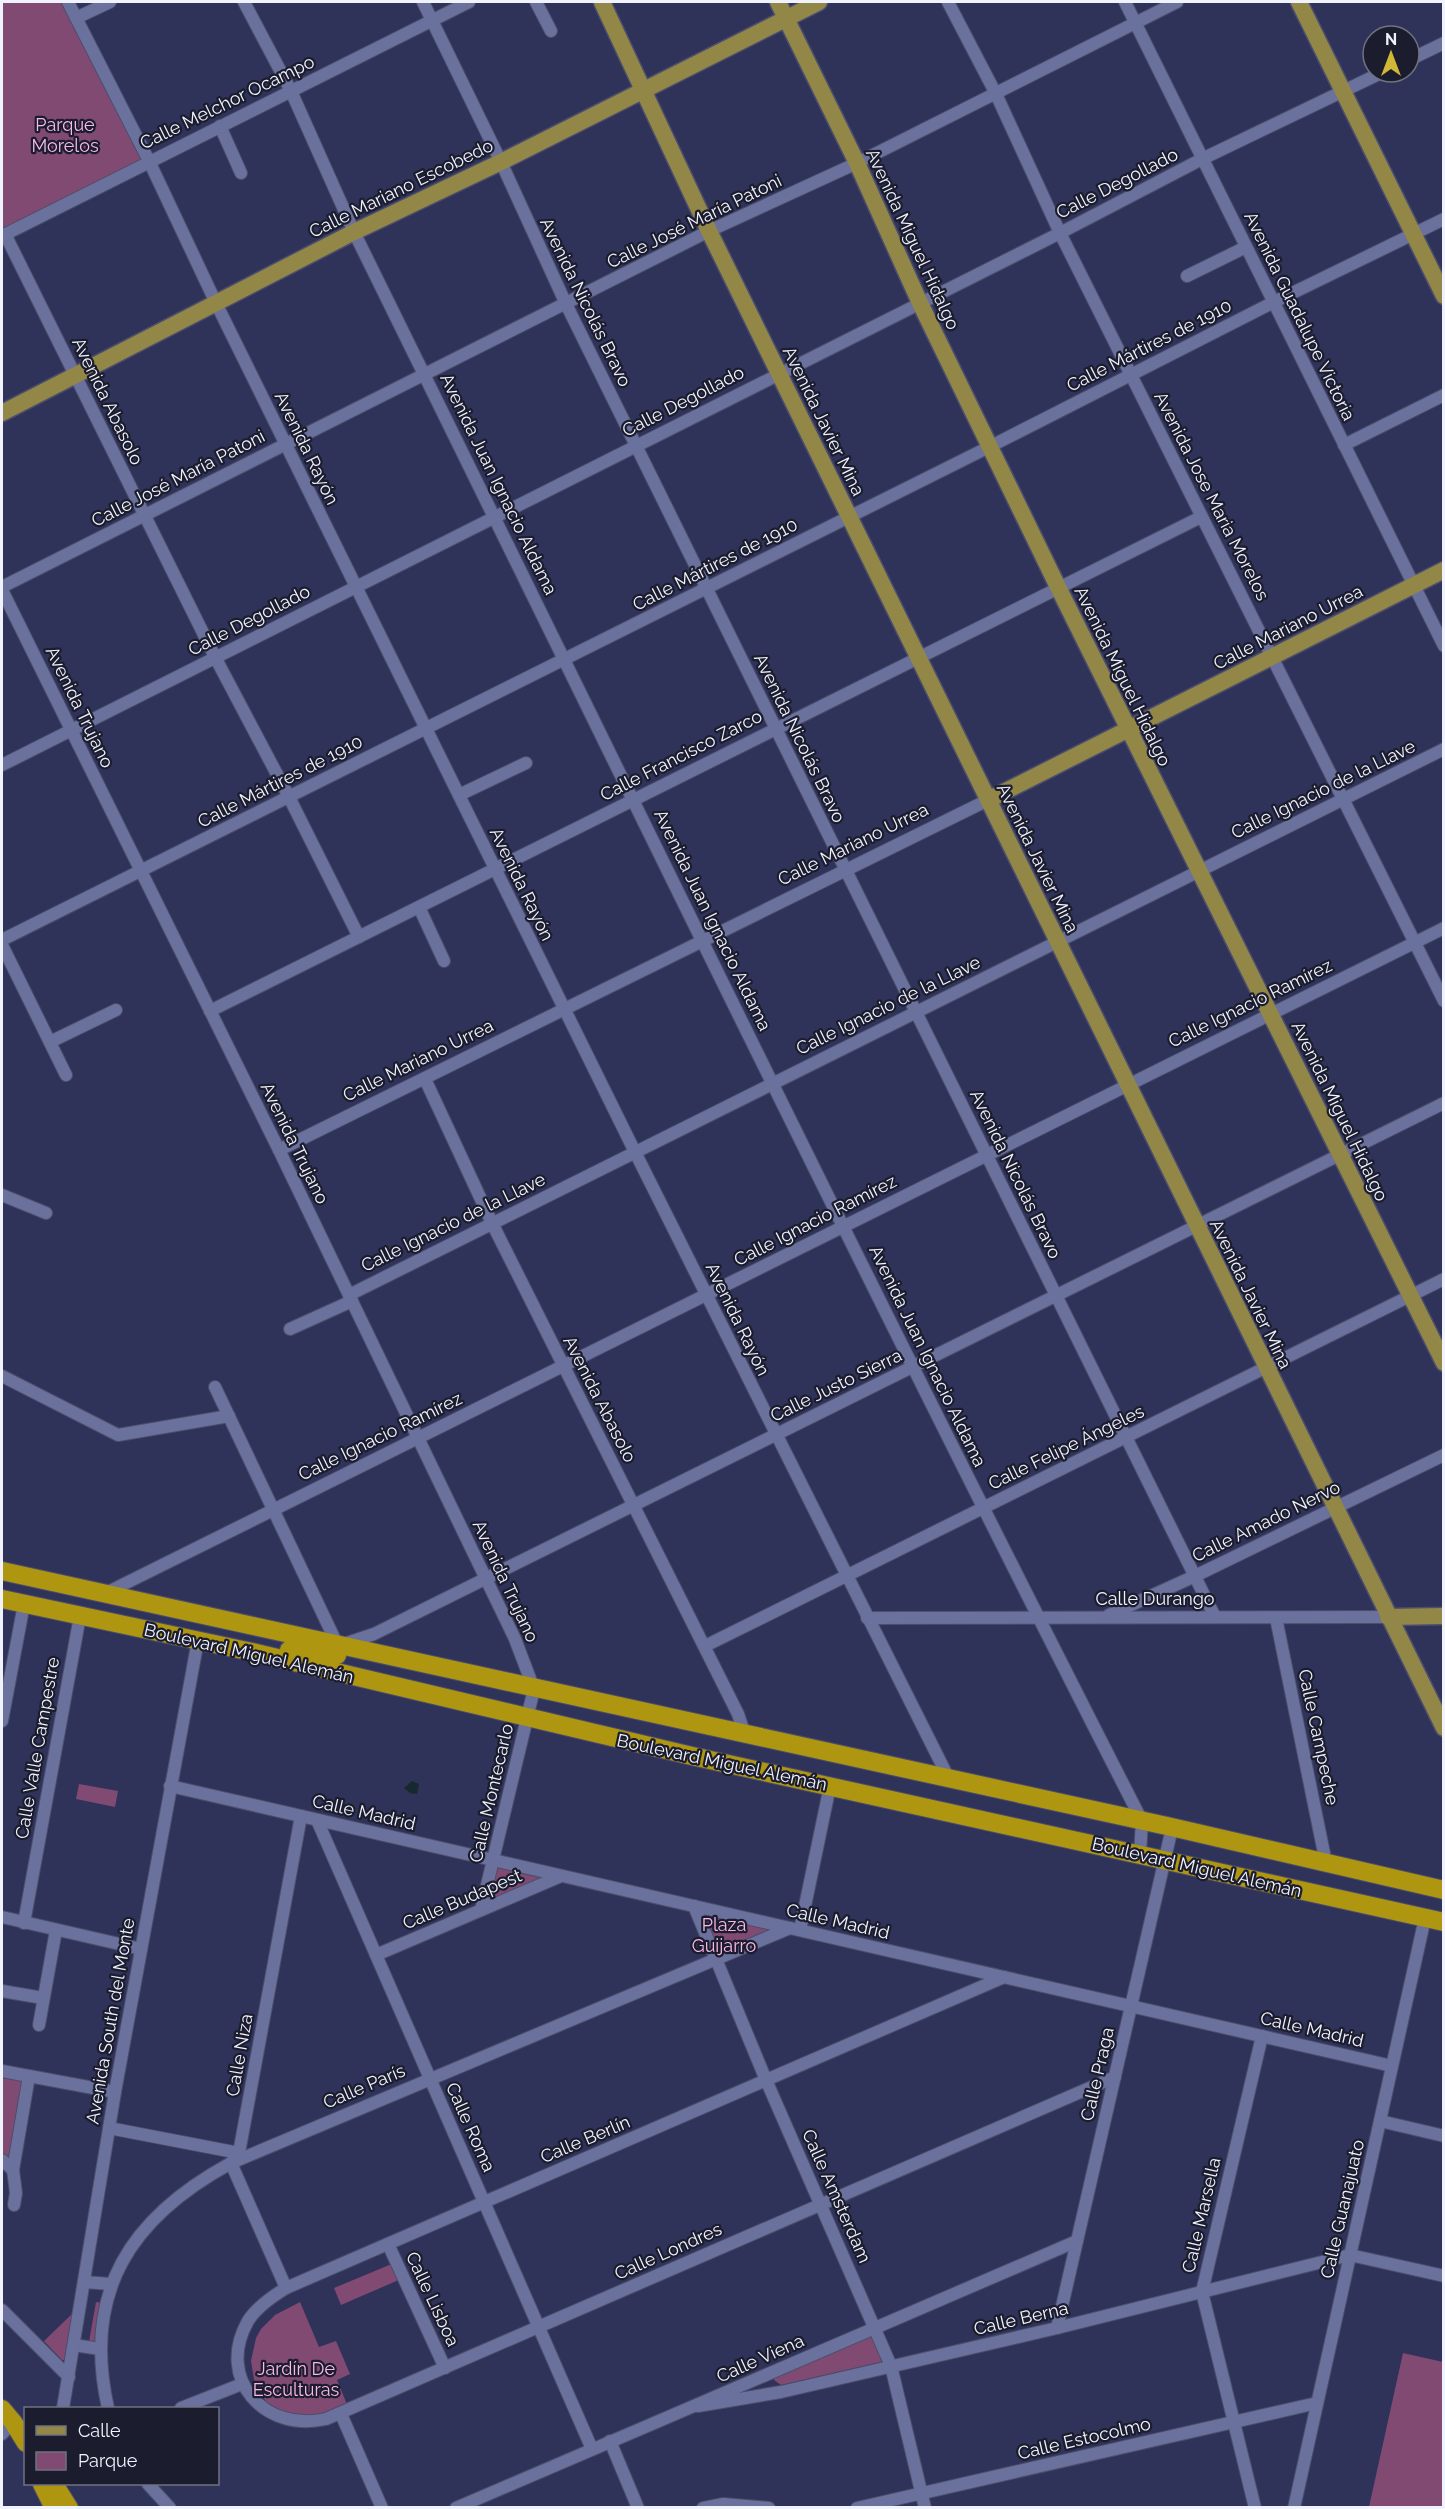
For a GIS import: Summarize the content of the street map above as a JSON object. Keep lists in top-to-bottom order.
{
  "streets": {
    "highway": ["Boulevard Miguel Alemán"],
    "main road": [
      "Calle Mariano Escobedo",
      "Avenida Miguel Hidalgo",
      "Avenida Javier Mina",
      "Calle Mariano Urrea",
      "Calle Durango"
    ],
    "street": [
      "Calle Melchor Ocampo",
      "Calle Degollado",
      "Calle José María Patoni",
      "Avenida Nicolás Bravo",
      "Avenida Guadalupe Victoria",
      "Calle Mártires de 1910",
      "Avenida Abasolo",
      "Avenida Rayón",
      "Avenida Juan Ignacio Aldama",
      "Avenida Jose Maria Morelos",
      "Avenida Trujano",
      "Calle Francisco Zarco",
      "Calle Ignacio de la Llave",
      "Calle Ignacio Ramírez",
      "Calle Justo Sierra",
      "Calle Felipe Ángeles",
      "Calle Amado Nervo",
      "Calle Campeche",
      "Calle Valle Campestre",
      "Calle Montecarlo",
      "Calle Madrid",
      "Calle Budapest",
      "Avenida South del Monte",
      "Calle Niza",
      "Calle Praga",
      "Calle París",
      "Calle Roma",
      "Calle Berlín",
      "Calle Amsterdam",
      "Calle Guanajuato",
      "Calle Marsella",
      "Calle Londres",
      "Calle Lisboa",
      "Calle Berna",
      "Calle Viena",
      "Calle Estocolmo"
    ]
  },
  "crossings": [
    ["Calle Melchor Ocampo", "Avenida Nicolás Bravo"],
    ["Calle Melchor Ocampo", "Avenida Abasolo"],
    ["Calle Melchor Ocampo", "Avenida Rayón"],
    ["Calle Melchor Ocampo", "Avenida Juan Ignacio Aldama"],
    ["Calle Degollado", "Avenida Miguel Hidalgo"],
    ["Calle Degollado", "Avenida Nicolás Bravo"],
    ["Calle Degollado", "Avenida Guadalupe Victoria"],
    ["Calle Degollado", "Avenida Abasolo"],
    ["Calle Degollado", "Avenida Javier Mina"],
    ["Calle Degollado", "Avenida Rayón"],
    ["Calle Degollado", "Avenida Juan Ignacio Aldama"],
    ["Calle Degollado", "Avenida Jose Maria Morelos"],
    ["Calle Degollado", "Avenida Trujano"],
    ["Calle Mariano Escobedo", "Avenida Miguel Hidalgo"],
    ["Calle Mariano Escobedo", "Avenida Nicolás Bravo"],
    ["Calle Mariano Escobedo", "Avenida Abasolo"],
    ["Calle Mariano Escobedo", "Avenida Javier Mina"],
    ["Calle Mariano Escobedo", "Avenida Rayón"],
    ["Calle Mariano Escobedo", "Avenida Juan Ignacio Aldama"],
    ["Calle José María Patoni", "Avenida Miguel Hidalgo"],
    ["Calle José María Patoni", "Avenida Nicolás Bravo"],
    ["Calle José María Patoni", "Avenida Guadalupe Victoria"],
    ["Calle José María Patoni", "Avenida Abasolo"],
    ["Calle José María Patoni", "Avenida Javier Mina"],
    ["Calle José María Patoni", "Avenida Rayón"],
    ["Calle José María Patoni", "Avenida Juan Ignacio Aldama"],
    ["Calle José María Patoni", "Avenida Jose Maria Morelos"],
    ["Calle José María Patoni", "Avenida Trujano"],
    ["Avenida Miguel Hidalgo", "Calle Mártires de 1910"],
    ["Avenida Miguel Hidalgo", "Calle Mariano Urrea"],
    ["Avenida Miguel Hidalgo", "Calle Francisco Zarco"],
    ["Avenida Miguel Hidalgo", "Calle Ignacio de la Llave"],
    ["Avenida Miguel Hidalgo", "Calle Ignacio Ramírez"],
    ["Avenida Miguel Hidalgo", "Calle Justo Sierra"],
    ["Avenida Miguel Hidalgo", "Calle Felipe Ángeles"],
    ["Avenida Nicolás Bravo", "Calle Mártires de 1910"],
    ["Avenida Nicolás Bravo", "Calle Mariano Urrea"],
    ["Avenida Nicolás Bravo", "Calle Francisco Zarco"],
    ["Avenida Nicolás Bravo", "Calle Ignacio de la Llave"],
    ["Avenida Nicolás Bravo", "Calle Ignacio Ramírez"],
    ["Avenida Nicolás Bravo", "Calle Justo Sierra"],
    ["Avenida Nicolás Bravo", "Calle Felipe Ángeles"],
    ["Avenida Nicolás Bravo", "Calle Amado Nervo"],
    ["Avenida Nicolás Bravo", "Calle Durango"],
    ["Avenida Guadalupe Victoria", "Calle Mártires de 1910"],
    ["Avenida Guadalupe Victoria", "Calle Mariano Urrea"],
    ["Calle Mártires de 1910", "Avenida Abasolo"],
    ["Calle Mártires de 1910", "Avenida Javier Mina"],
    ["Calle Mártires de 1910", "Avenida Rayón"],
    ["Calle Mártires de 1910", "Avenida Juan Ignacio Aldama"],
    ["Calle Mártires de 1910", "Avenida Jose Maria Morelos"],
    ["Calle Mártires de 1910", "Avenida Trujano"],
    ["Avenida Abasolo", "Calle Mariano Urrea"],
    ["Avenida Abasolo", "Calle Francisco Zarco"],
    ["Avenida Abasolo", "Calle Ignacio de la Llave"],
    ["Avenida Abasolo", "Calle Ignacio Ramírez"],
    ["Avenida Abasolo", "Calle Justo Sierra"],
    ["Avenida Abasolo", "Calle Felipe Ángeles"],
    ["Avenida Abasolo", "Boulevard Miguel Alemán"],
    ["Avenida Javier Mina", "Calle Mariano Urrea"],
    ["Avenida Javier Mina", "Calle Francisco Zarco"],
    ["Avenida Javier Mina", "Calle Ignacio de la Llave"],
    ["Avenida Javier Mina", "Calle Ignacio Ramírez"],
    ["Avenida Javier Mina", "Calle Justo Sierra"],
    ["Avenida Javier Mina", "Calle Felipe Ángeles"],
    ["Avenida Javier Mina", "Calle Amado Nervo"],
    ["Avenida Javier Mina", "Calle Durango"],
    ["Avenida Rayón", "Calle Mariano Urrea"],
    ["Avenida Rayón", "Calle Francisco Zarco"],
    ["Avenida Rayón", "Calle Ignacio de la Llave"],
    ["Avenida Rayón", "Calle Ignacio Ramírez"],
    ["Avenida Rayón", "Calle Justo Sierra"],
    ["Avenida Rayón", "Calle Felipe Ángeles"],
    ["Avenida Rayón", "Calle Durango"],
    ["Avenida Rayón", "Boulevard Miguel Alemán"],
    ["Avenida Juan Ignacio Aldama", "Calle Mariano Urrea"],
    ["Avenida Juan Ignacio Aldama", "Calle Francisco Zarco"],
    ["Avenida Juan Ignacio Aldama", "Calle Ignacio de la Llave"],
    ["Avenida Juan Ignacio Aldama", "Calle Ignacio Ramírez"],
    ["Avenida Juan Ignacio Aldama", "Calle Justo Sierra"],
    ["Avenida Juan Ignacio Aldama", "Calle Felipe Ángeles"],
    ["Avenida Juan Ignacio Aldama", "Calle Durango"],
    ["Avenida Juan Ignacio Aldama", "Boulevard Miguel Alemán"],
    ["Avenida Jose Maria Morelos", "Calle Mariano Urrea"],
    ["Avenida Jose Maria Morelos", "Calle Francisco Zarco"],
    ["Avenida Jose Maria Morelos", "Calle Ignacio de la Llave"],
    ["Avenida Jose Maria Morelos", "Calle Ignacio Ramírez"],
    ["Calle Mariano Urrea", "Avenida Trujano"],
    ["Avenida Trujano", "Calle Francisco Zarco"],
    ["Avenida Trujano", "Calle Ignacio de la Llave"],
    ["Avenida Trujano", "Calle Ignacio Ramírez"],
    ["Avenida Trujano", "Calle Justo Sierra"],
    ["Avenida Trujano", "Boulevard Miguel Alemán"],
    ["Calle Ignacio Ramírez", "Boulevard Miguel Alemán"],
    ["Calle Justo Sierra", "Boulevard Miguel Alemán"],
    ["Calle Amado Nervo", "Calle Durango"],
    ["Calle Durango", "Calle Campeche"],
    ["Boulevard Miguel Alemán", "Calle Campeche"],
    ["Boulevard Miguel Alemán", "Calle Valle Campestre"],
    ["Boulevard Miguel Alemán", "Calle Montecarlo"],
    ["Boulevard Miguel Alemán", "Avenida South del Monte"],
    ["Boulevard Miguel Alemán", "Calle Praga"],
    ["Boulevard Miguel Alemán", "Calle Guanajuato"],
    ["Calle Montecarlo", "Calle Madrid"],
    ["Calle Montecarlo", "Calle Budapest"],
    ["Calle Madrid", "Calle Budapest"],
    ["Calle Madrid", "Avenida South del Monte"],
    ["Calle Madrid", "Calle Niza"],
    ["Calle Madrid", "Calle Praga"],
    ["Calle Madrid", "Calle París"],
    ["Calle Madrid", "Calle Roma"],
    ["Calle Madrid", "Calle Berlín"],
    ["Calle Madrid", "Calle Amsterdam"],
    ["Calle Madrid", "Calle Guanajuato"],
    ["Calle Madrid", "Calle Marsella"],
    ["Calle Budapest", "Calle Roma"],
    ["Calle Niza", "Calle París"],
    ["Calle Praga", "Calle Londres"],
    ["Calle Praga", "Calle Berna"],
    ["Calle Praga", "Calle Viena"],
    ["Calle París", "Calle Roma"],
    ["Calle París", "Calle Amsterdam"],
    ["Calle Roma", "Calle Berlín"],
    ["Calle Roma", "Calle Londres"],
    ["Calle Roma", "Calle Viena"],
    ["Calle Berlín", "Calle Amsterdam"],
    ["Calle Berlín", "Calle Londres"],
    ["Calle Berlín", "Calle Lisboa"],
    ["Calle Amsterdam", "Calle Londres"],
    ["Calle Amsterdam", "Calle Berna"],
    ["Calle Amsterdam", "Calle Viena"],
    ["Calle Amsterdam", "Calle Estocolmo"],
    ["Calle Guanajuato", "Calle Berna"],
    ["Calle Guanajuato", "Calle Estocolmo"],
    ["Calle Marsella", "Calle Berna"],
    ["Calle Marsella", "Calle Estocolmo"],
    ["Calle Londres", "Calle Lisboa"],
    ["Calle Berna", "Calle Viena"]
  ],
  "parks": ["Parque Morelos", "Plaza Guijarro", "Jardín De Esculturas"],
  "legend": ["Calle", "Parque"],
  "north": "top"
}
